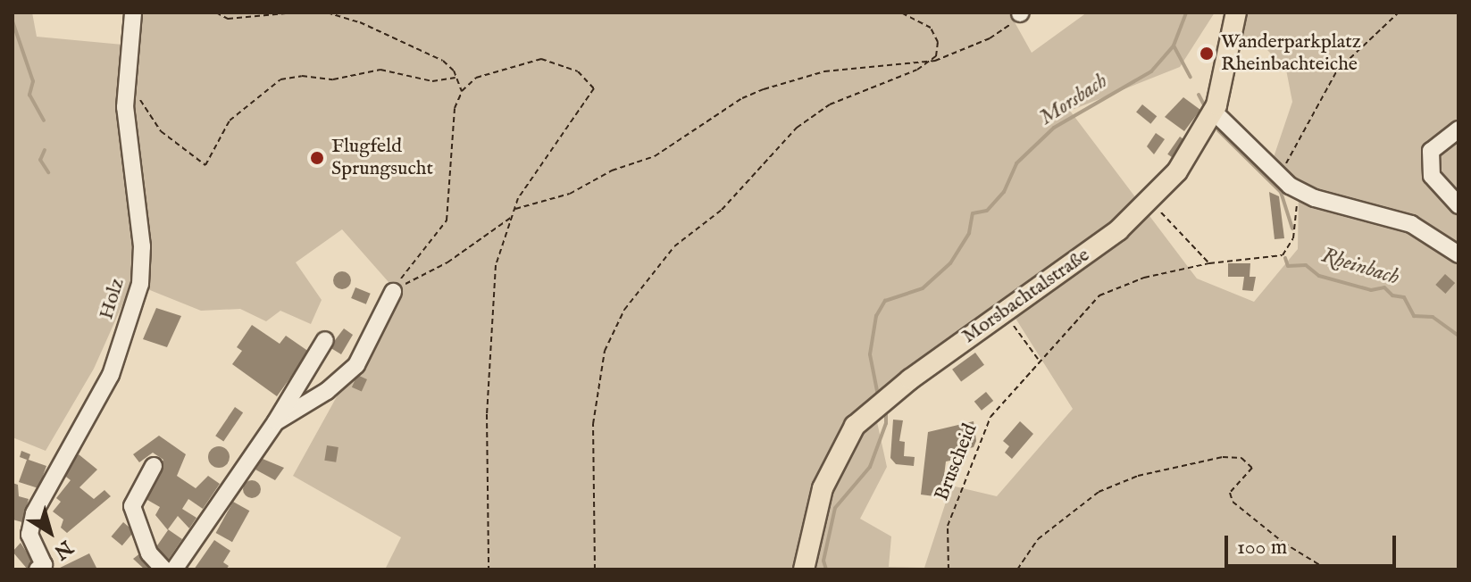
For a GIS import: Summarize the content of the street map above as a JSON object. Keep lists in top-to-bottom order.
{
  "streets": {
    "main road": ["Morsbachtalstraße"],
    "street": ["Holz"],
    "path": ["Bruscheid"]
  },
  "water": ["Morsbach", "Rheinbach"],
  "places": ["Wanderparkplatz Rheinbachteiche", "Flugfeld Sprungsucht"],
  "scale_bar": "100 m",
  "north": "bottom right"
}
